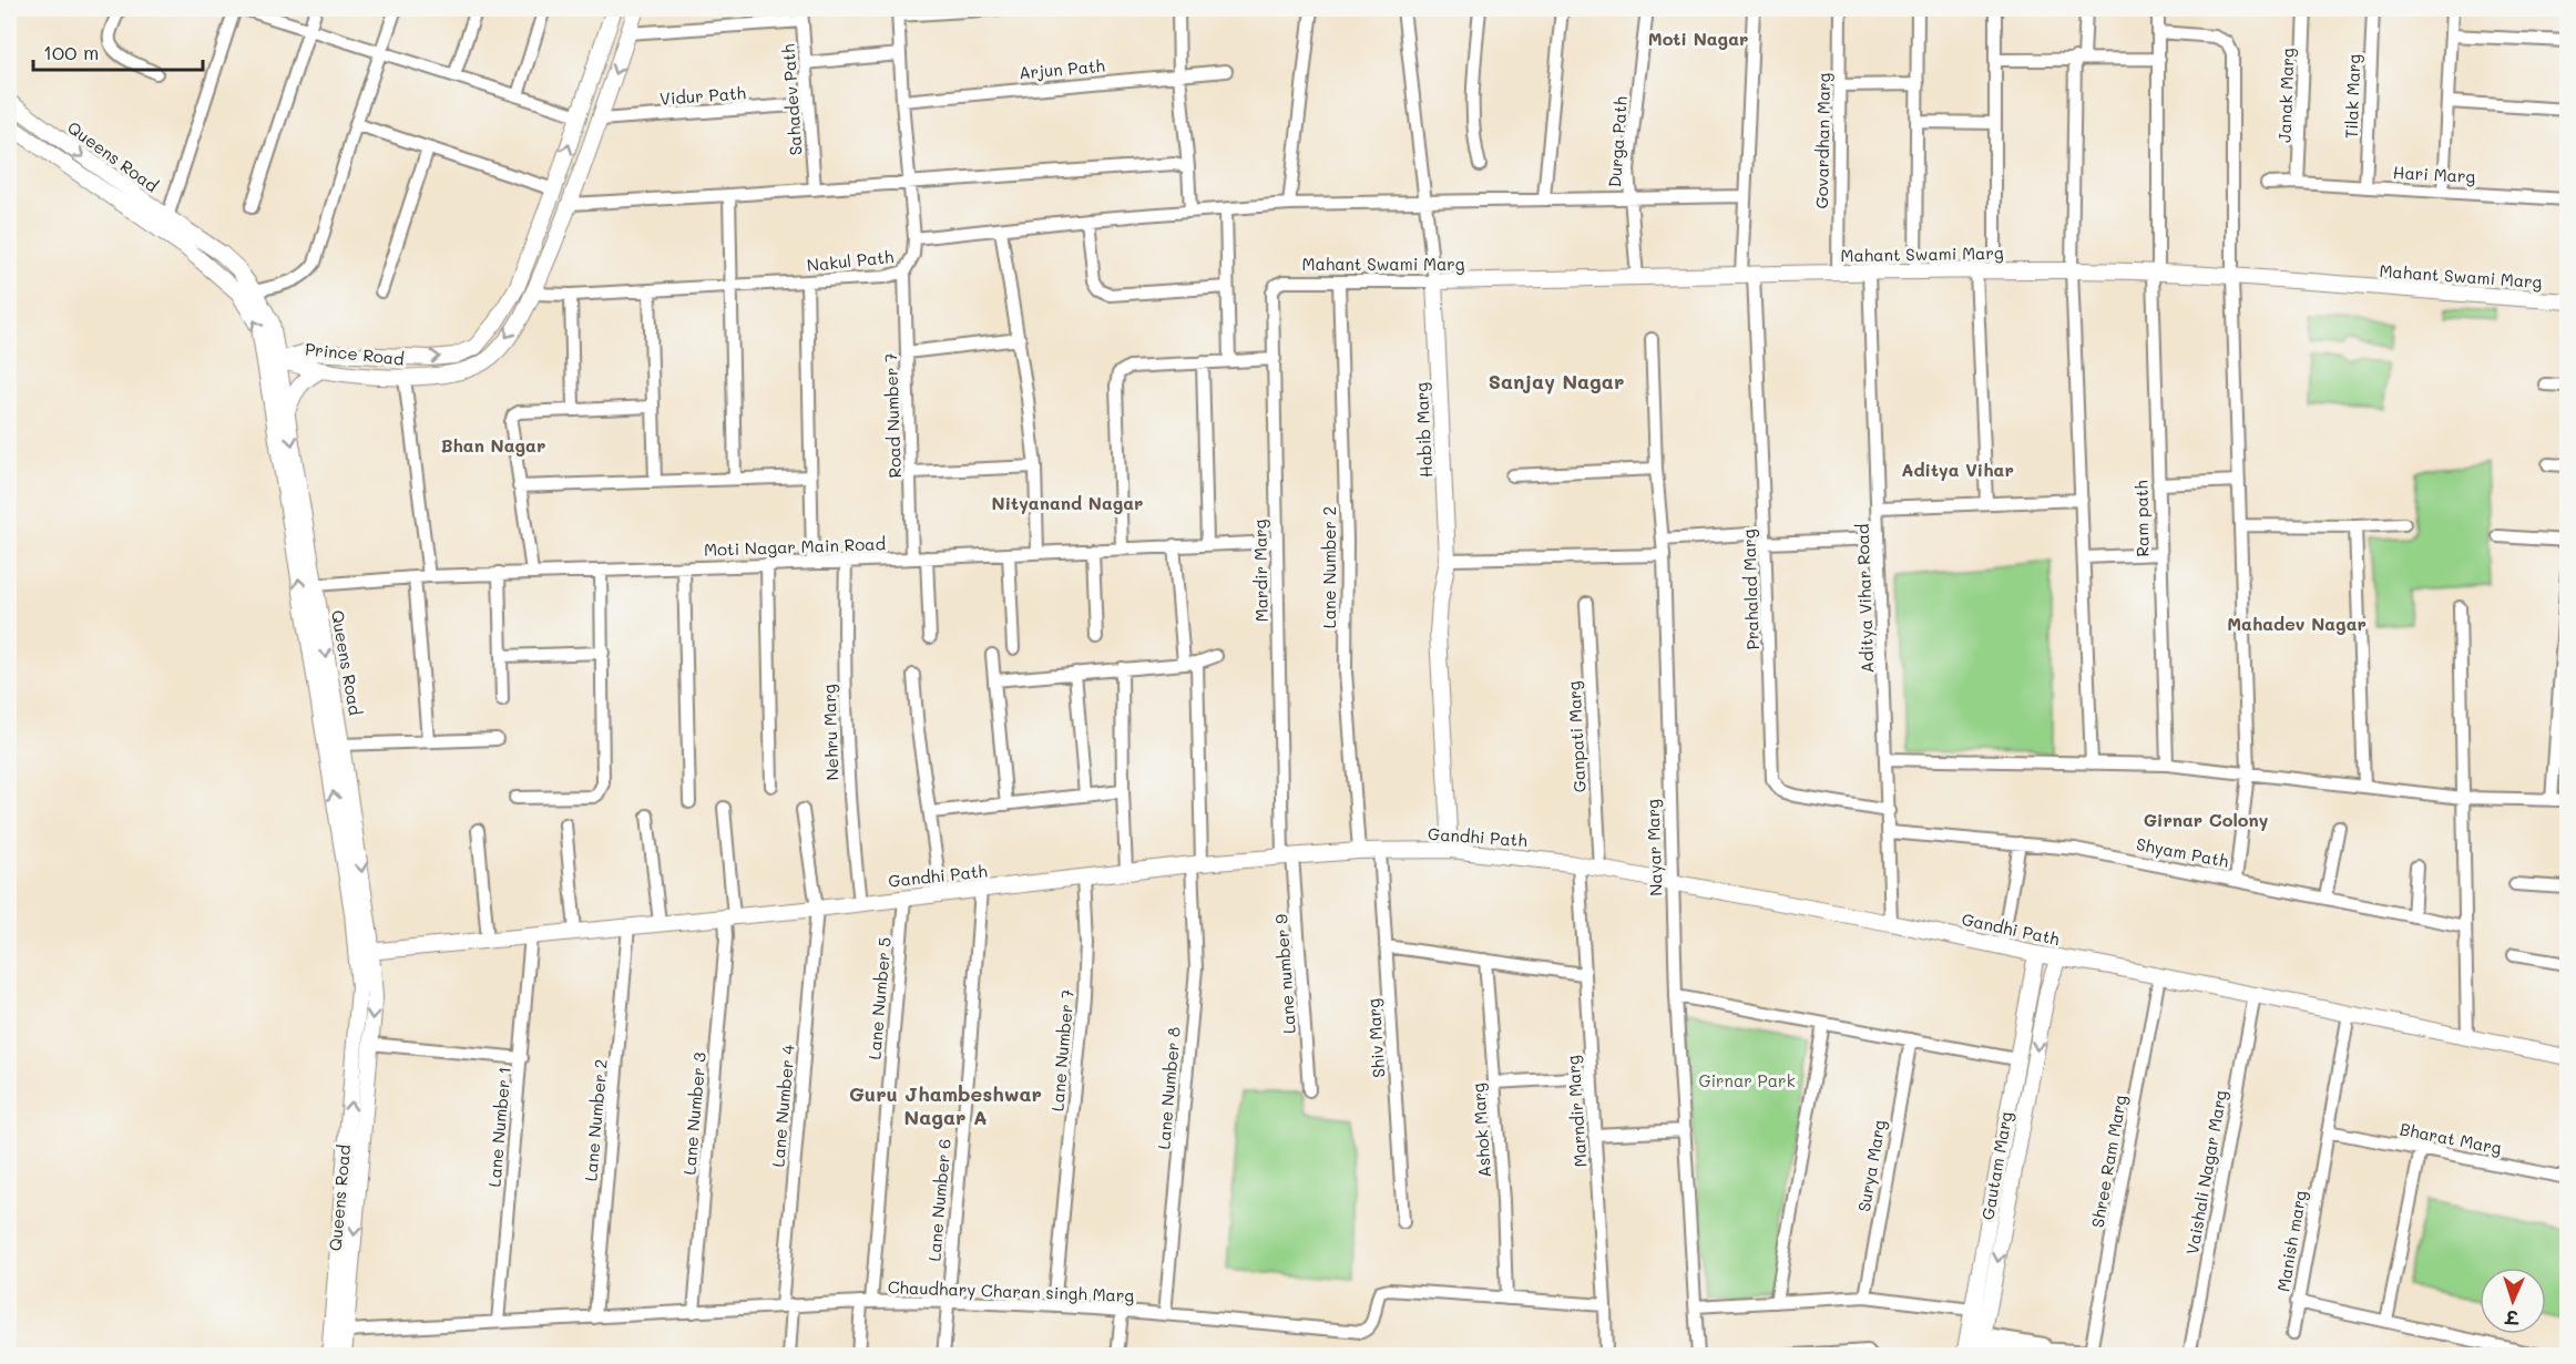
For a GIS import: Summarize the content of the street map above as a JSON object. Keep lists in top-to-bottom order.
{
  "streets": {
    "street": [
      "Arjun Path",
      "Vidur Path",
      "Janak Marg",
      "Tilak Marg",
      "Sahadev Path",
      "Govardhan Marg",
      "Durga Path",
      "Queens Road",
      "Hari Marg",
      "Mahant Swami Marg",
      "Nakul Path",
      "Prince Road",
      "Road Number 7",
      "Habib Marg",
      "Ram path",
      "Moti Nagar Main Road",
      "Lane Number 2",
      "Mardir Marg",
      "Prahalad Marg",
      "Aditya Vihar Road",
      "Nehru Marg",
      "Ganpati Marg",
      "Gandhi Path",
      "Nayar Marg",
      "Shyam Path",
      "Lane number 9",
      "Lane Number 5",
      "Shiv Marg",
      "Lane Number 7",
      "Lane Number 8",
      "Lane Number 4",
      "Marndir Marg",
      "Lane Number 3",
      "Lane Number 1",
      "Ashok Marg",
      "Bharat Marg",
      "Shree Ram Marg",
      "Surya Marg",
      "Gautam Marg",
      "Vaishali Nagar Marg",
      "Lane Number 6",
      "Manish marg",
      "Chaudhary Charan singh Marg"
    ]
  },
  "crossings": [
    ["Arjun Path", "Nakul Path"],
    ["Vidur Path", "Sahadev Path"],
    ["Vidur Path", "Prince Road"],
    ["Janak Marg", "Hari Marg"],
    ["Tilak Marg", "Hari Marg"],
    ["Govardhan Marg", "Mahant Swami Marg"],
    ["Durga Path", "Mahant Swami Marg"],
    ["Queens Road", "Prince Road"],
    ["Queens Road", "Moti Nagar Main Road"],
    ["Queens Road", "Gandhi Path"],
    ["Queens Road", "Chaudhary Charan singh Marg"],
    ["Mahant Swami Marg", "Habib Marg"],
    ["Mahant Swami Marg", "Ram path"],
    ["Mahant Swami Marg", "Lane Number 2"],
    ["Mahant Swami Marg", "Mardir Marg"],
    ["Mahant Swami Marg", "Prahalad Marg"],
    ["Mahant Swami Marg", "Aditya Vihar Road"],
    ["Nakul Path", "Prince Road"],
    ["Nakul Path", "Road Number 7"],
    ["Road Number 7", "Moti Nagar Main Road"],
    ["Habib Marg", "Gandhi Path"],
    ["Moti Nagar Main Road", "Mardir Marg"],
    ["Moti Nagar Main Road", "Nehru Marg"],
    ["Lane Number 2", "Gandhi Path"],
    ["Lane Number 2", "Chaudhary Charan singh Marg"],
    ["Mardir Marg", "Gandhi Path"],
    ["Mardir Marg", "Lane number 9"],
    ["Prahalad Marg", "Aditya Vihar Road"],
    ["Aditya Vihar Road", "Gandhi Path"],
    ["Aditya Vihar Road", "Shyam Path"],
    ["Nehru Marg", "Gandhi Path"],
    ["Ganpati Marg", "Gandhi Path"],
    ["Gandhi Path", "Nayar Marg"],
    ["Gandhi Path", "Lane number 9"],
    ["Gandhi Path", "Lane Number 5"],
    ["Gandhi Path", "Shiv Marg"],
    ["Gandhi Path", "Lane Number 7"],
    ["Gandhi Path", "Lane Number 8"],
    ["Gandhi Path", "Lane Number 4"],
    ["Gandhi Path", "Marndir Marg"],
    ["Gandhi Path", "Lane Number 3"],
    ["Gandhi Path", "Lane Number 1"],
    ["Gandhi Path", "Shree Ram Marg"],
    ["Gandhi Path", "Gautam Marg"],
    ["Gandhi Path", "Vaishali Nagar Marg"],
    ["Gandhi Path", "Lane Number 6"],
    ["Gandhi Path", "Manish marg"],
    ["Lane Number 5", "Chaudhary Charan singh Marg"],
    ["Lane Number 7", "Chaudhary Charan singh Marg"],
    ["Lane Number 8", "Chaudhary Charan singh Marg"],
    ["Lane Number 4", "Chaudhary Charan singh Marg"],
    ["Marndir Marg", "Chaudhary Charan singh Marg"],
    ["Lane Number 3", "Chaudhary Charan singh Marg"],
    ["Lane Number 1", "Chaudhary Charan singh Marg"],
    ["Ashok Marg", "Chaudhary Charan singh Marg"],
    ["Bharat Marg", "Manish marg"],
    ["Lane Number 6", "Chaudhary Charan singh Marg"]
  ],
  "districts": [
    "Moti Nagar",
    "Sanjay Nagar",
    "Bhan Nagar",
    "Aditya Vihar",
    "Nityanand Nagar",
    "Mahadev Nagar",
    "Girnar Colony",
    "Guru Jhambeshwar Nagar A"
  ],
  "parks": ["Girnar Park"],
  "scale_bar": "100 m",
  "north": "bottom"
}
